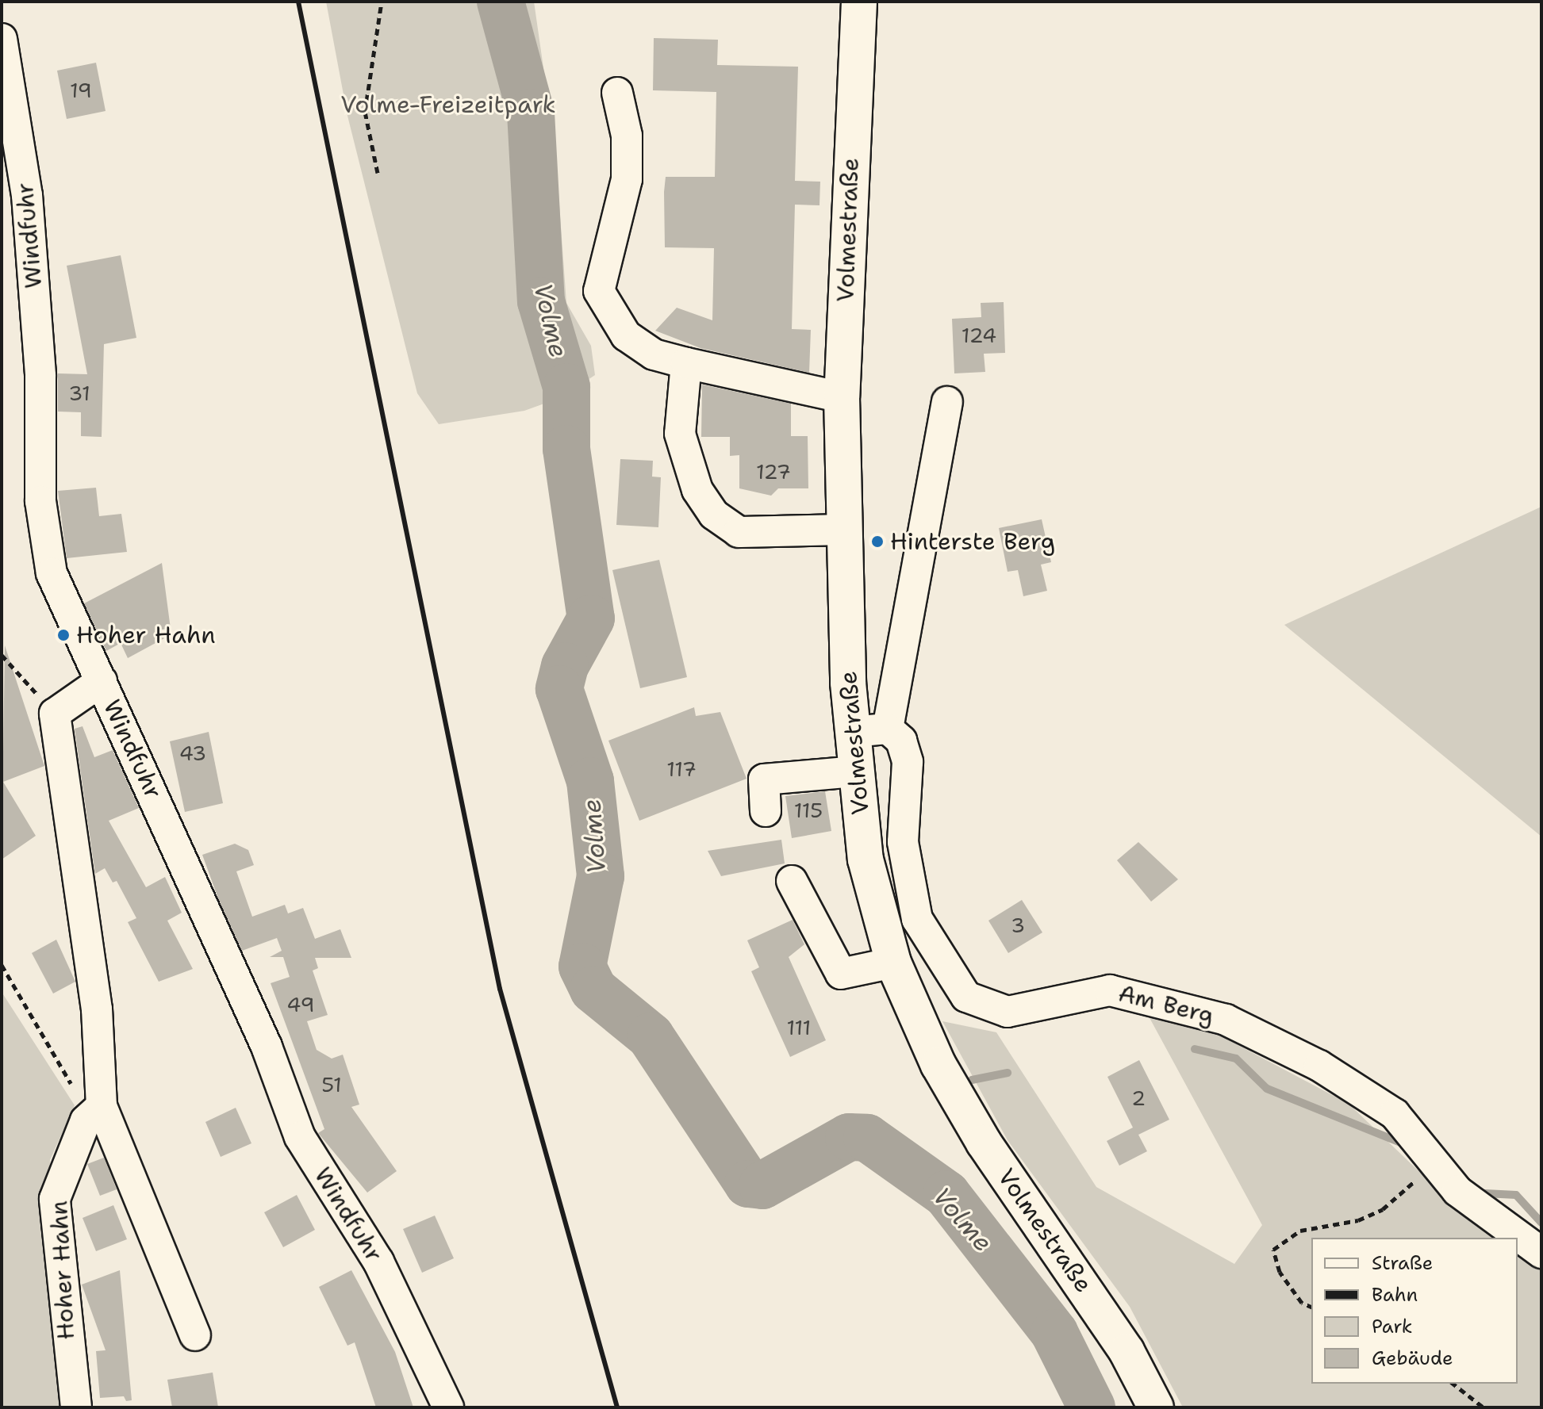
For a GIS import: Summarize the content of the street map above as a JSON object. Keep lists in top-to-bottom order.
{
  "streets": {
    "main road": ["Volmestraße"],
    "street": ["Windfuhr", "Am Berg", "Hoher Hahn"]
  },
  "water": ["Volme"],
  "parks": ["Volme-Freizeitpark"],
  "places": ["Hinterste Berg", "Hoher Hahn"],
  "house_numbers": [
    "19",
    "124",
    "31",
    "127",
    "43",
    "117",
    "115",
    "3",
    "49",
    "111",
    "51",
    "2"
  ],
  "legend": [
    "Straße",
    "Bahn",
    "Park",
    "Gebäude"
  ]
}
